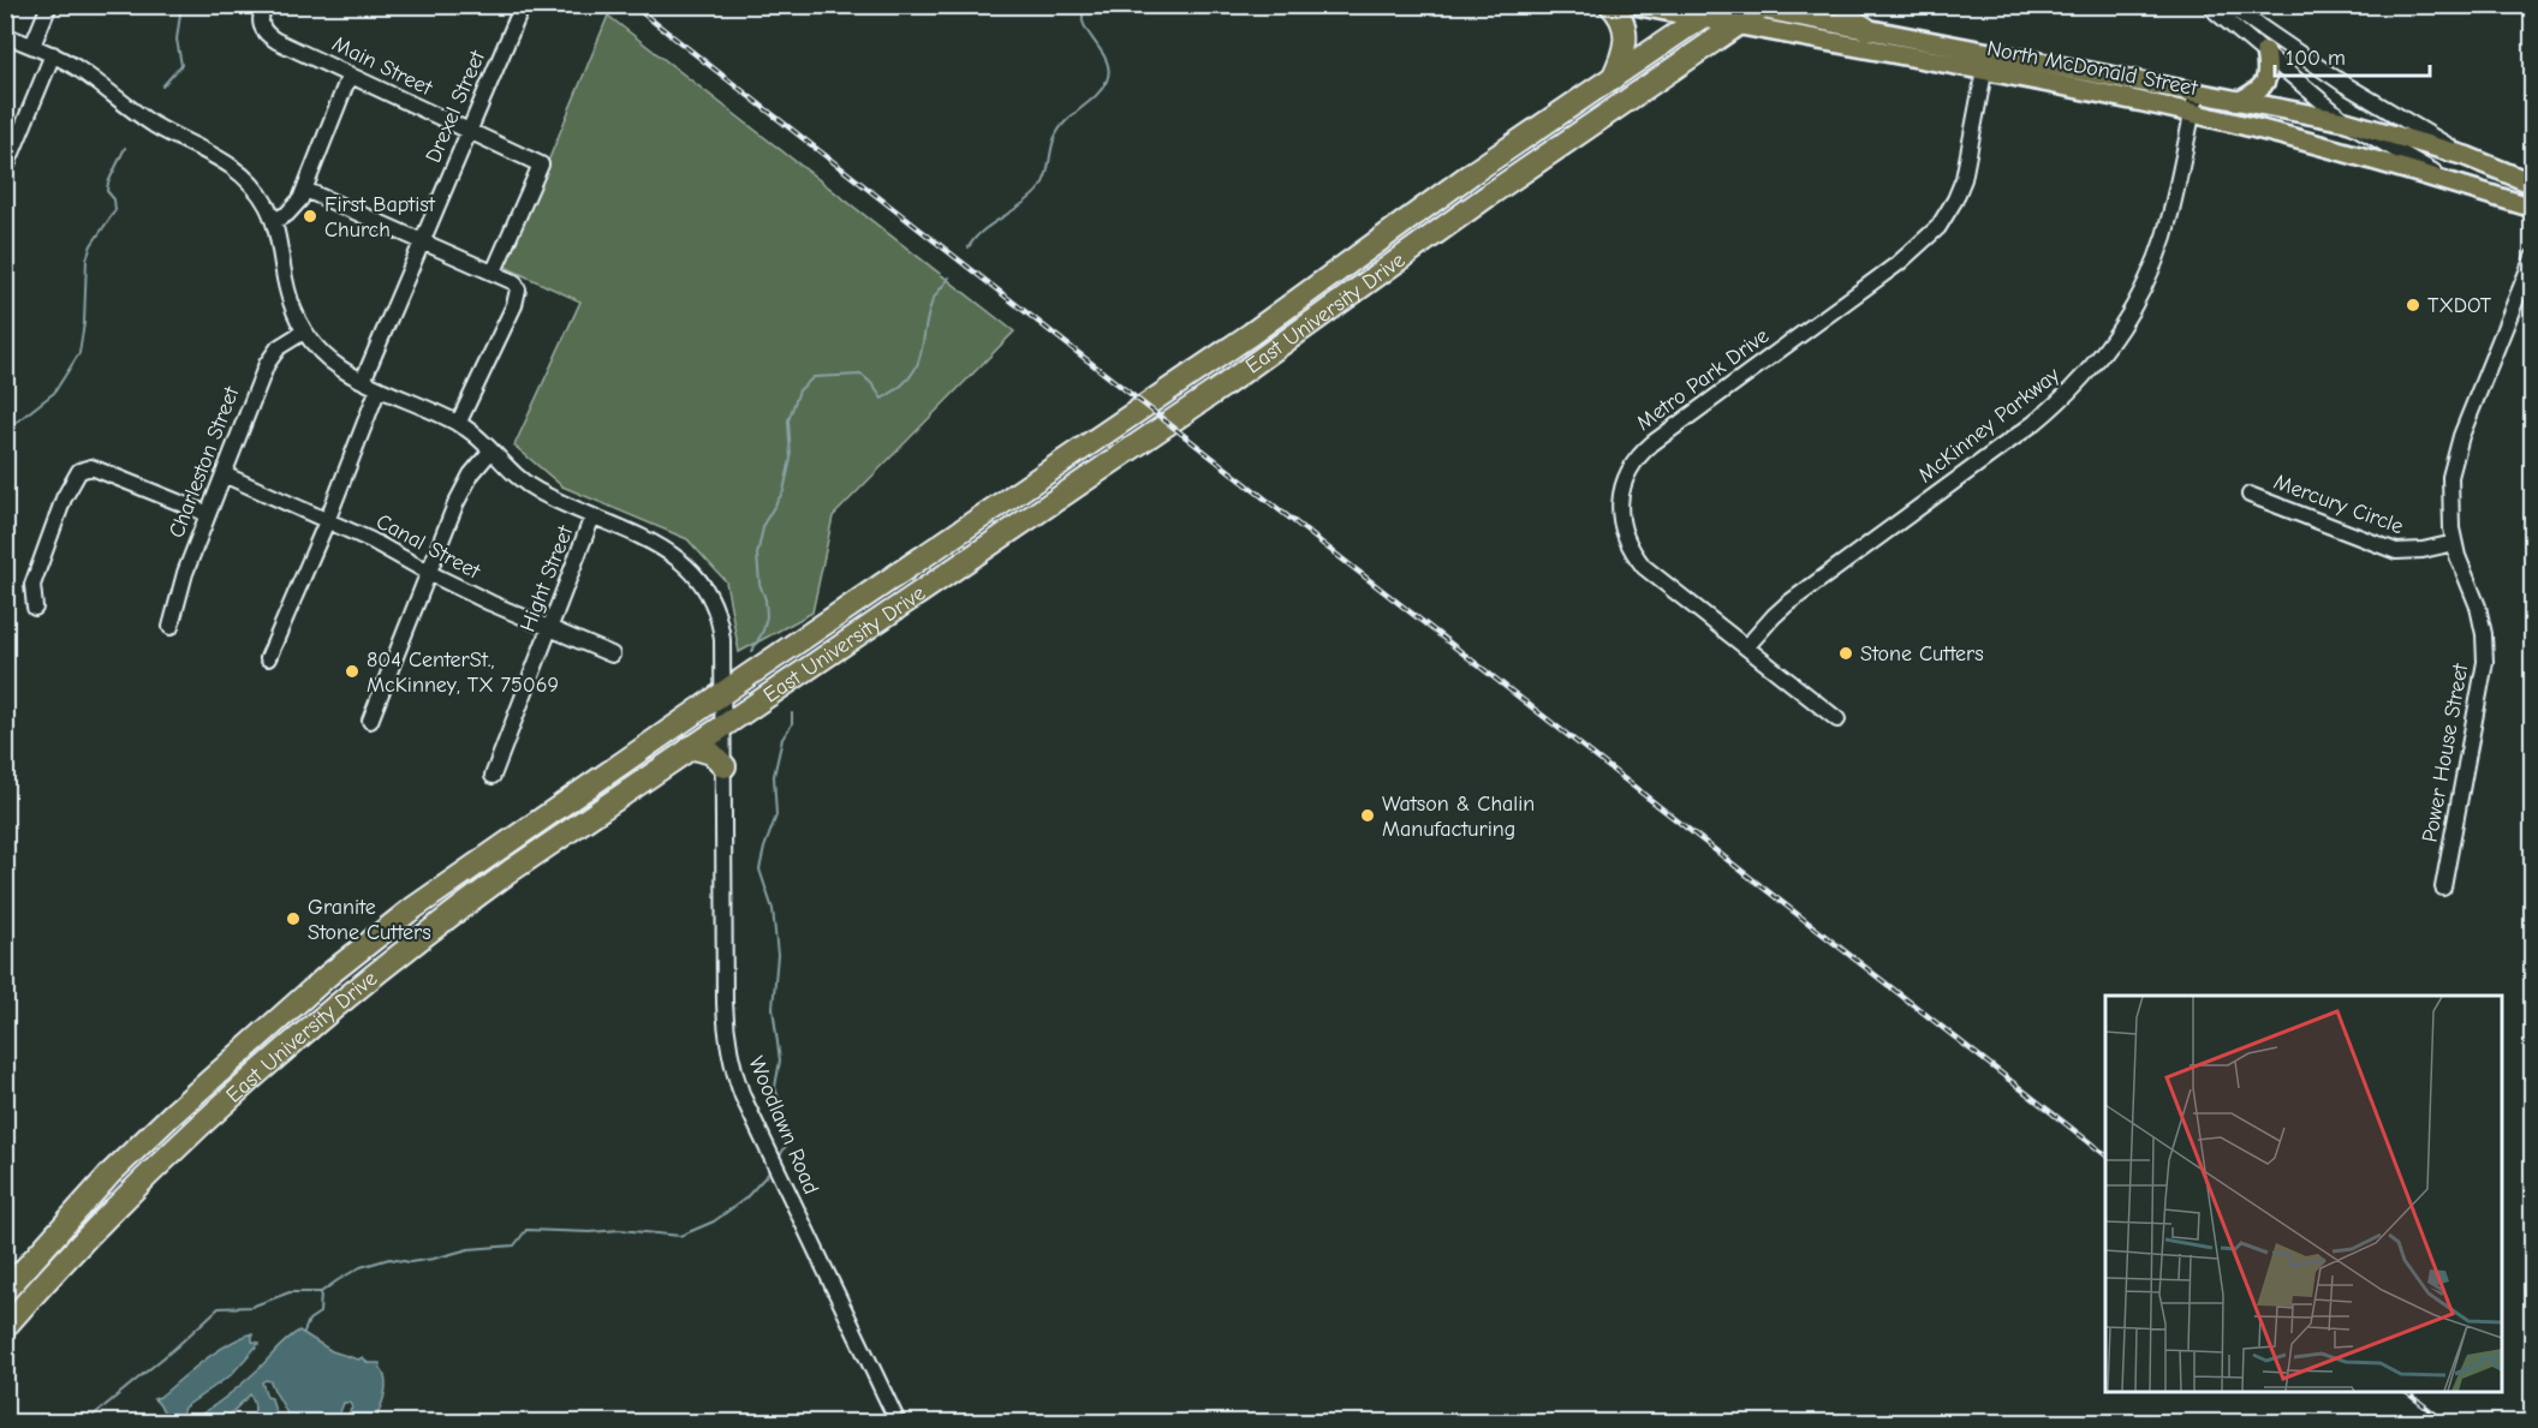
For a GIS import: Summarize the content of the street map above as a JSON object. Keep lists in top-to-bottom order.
{
  "streets": {
    "highway": ["East University Drive"],
    "main road": ["North McDonald Street"],
    "street": [
      "Main Street",
      "Drexel Street",
      "Metro Park Drive",
      "McKinney Parkway",
      "Charleston Street",
      "Mercury Circle",
      "Canal Street",
      "Hight Street",
      "Power House Street",
      "Woodlawn Road"
    ]
  },
  "crossings": [
    ["Main Street", "Drexel Street"],
    ["North McDonald Street", "East University Drive"],
    ["North McDonald Street", "Metro Park Drive"],
    ["North McDonald Street", "McKinney Parkway"],
    ["Drexel Street", "Woodlawn Road"],
    ["East University Drive", "Woodlawn Road"],
    ["Metro Park Drive", "McKinney Parkway"],
    ["Charleston Street", "Canal Street"],
    ["Charleston Street", "Woodlawn Road"],
    ["Mercury Circle", "Power House Street"],
    ["Canal Street", "Hight Street"],
    ["Hight Street", "Woodlawn Road"]
  ],
  "places": [
    "First Baptist Church",
    "TXDOT",
    "Stone Cutters",
    "804 CenterSt., McKinney, TX 75069",
    "Watson & Chalin Manufacturing",
    "Granite Stone Cutters"
  ],
  "scale_bar": "100 m"
}
